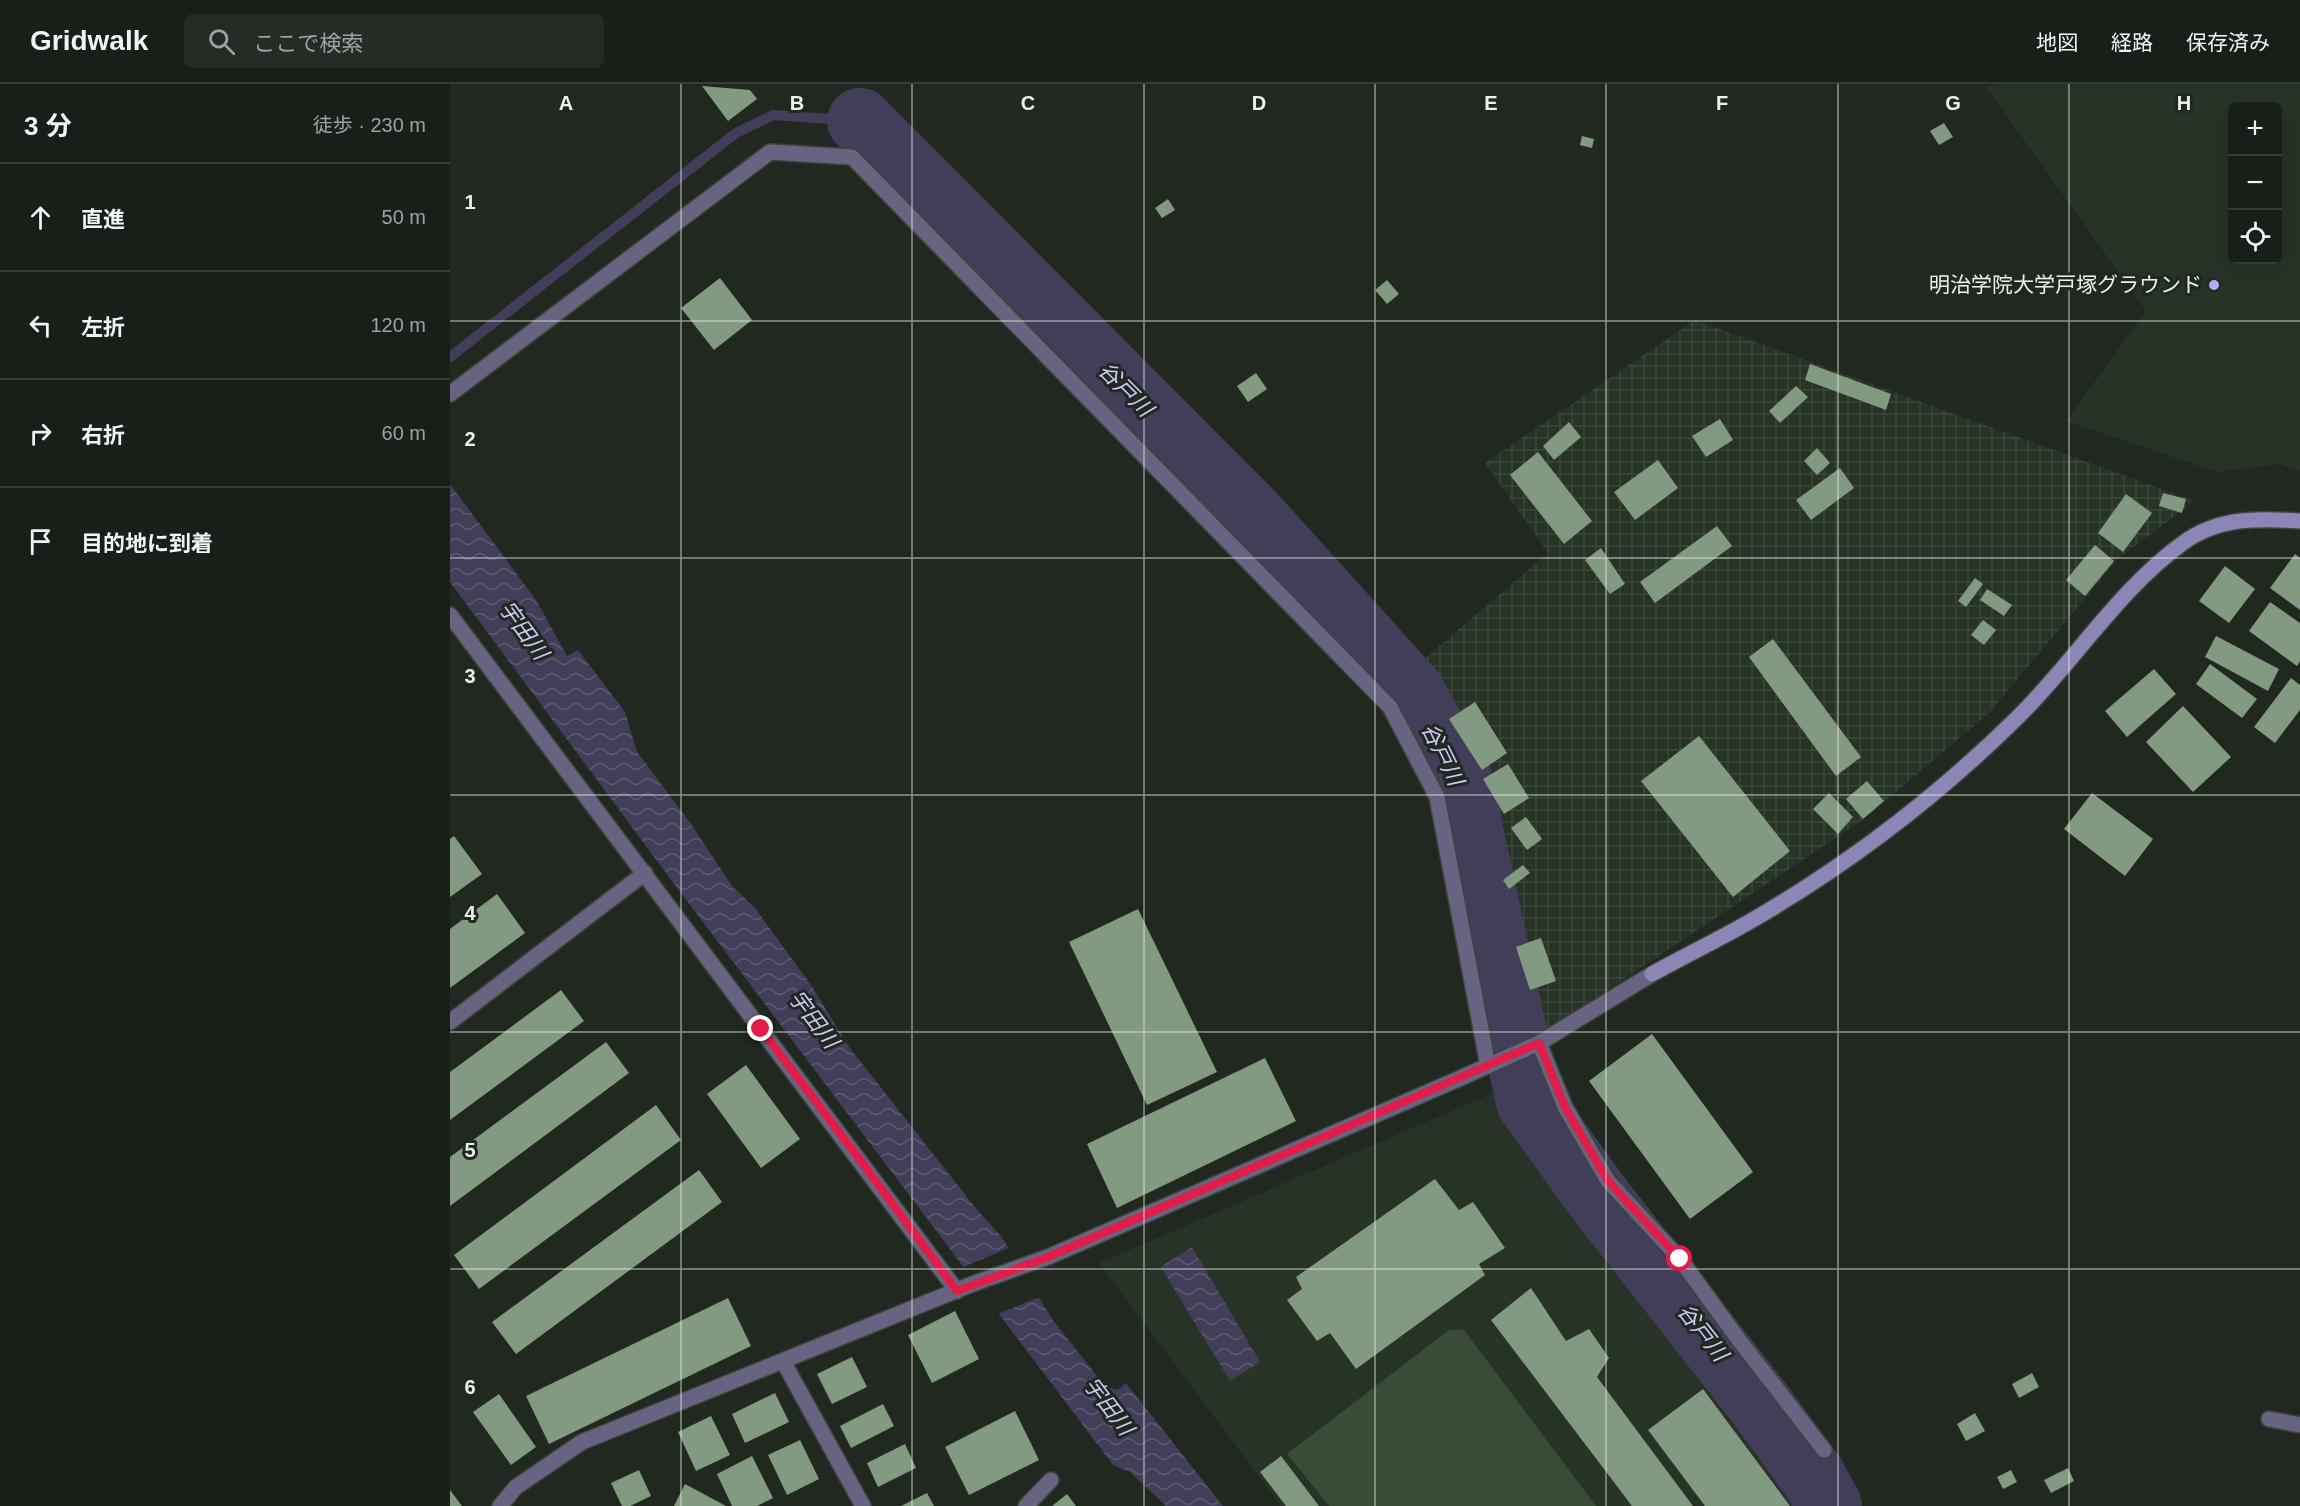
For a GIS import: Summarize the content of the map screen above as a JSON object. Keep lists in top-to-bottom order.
{
  "water": ["谷戸川", "宇田川"],
  "places": ["明治学院大学戸塚グラウンド"],
  "page": {
    "header": "Gridwalk",
    "search": "ここで検索",
    "nav": ["地図", "経路", "保存済み"],
    "heading": ["3 分", "徒歩 · 230 m"],
    "map_buttons": ["+", "−"],
    "list": [
      ["直進", "50 m"],
      ["左折", "120 m"],
      ["右折", "60 m"],
      "目的地に到着"
    ]
  },
  "grid": {
    "columns": [
      "A",
      "B",
      "C",
      "D",
      "E",
      "F",
      "G",
      "H"
    ],
    "rows": [
      "1",
      "2",
      "3",
      "4",
      "5",
      "6"
    ]
  }
}
